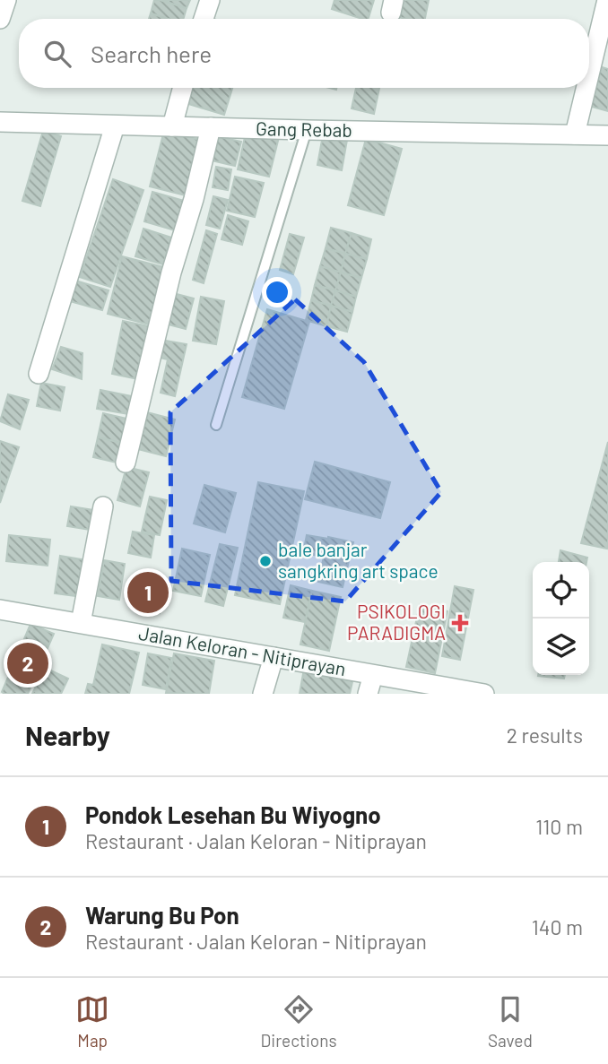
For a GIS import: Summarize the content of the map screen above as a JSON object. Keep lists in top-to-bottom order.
{
  "streets": {
    "street": ["Gang Rebab", "Jalan Keloran - Nitiprayan"]
  },
  "places": {
    "other": ["bale banjar sangkring art space"],
    "health": ["PSIKOLOGI PARADIGMA"]
  },
  "page": {
    "search": "Search here",
    "pins": ["1", "2"],
    "heading": ["Nearby", "2 results"],
    "list": [
      {
        "mark": "1",
        "name": "Pondok Lesehan Bu Wiyogno",
        "note": "Restaurant · Jalan Keloran - Nitiprayan",
        "value": "110 m"
      },
      {
        "mark": "2",
        "name": "Warung Bu Pon",
        "note": "Restaurant · Jalan Keloran - Nitiprayan",
        "value": "140 m"
      }
    ],
    "nav": ["Map", "Directions", "Saved"]
  }
}
